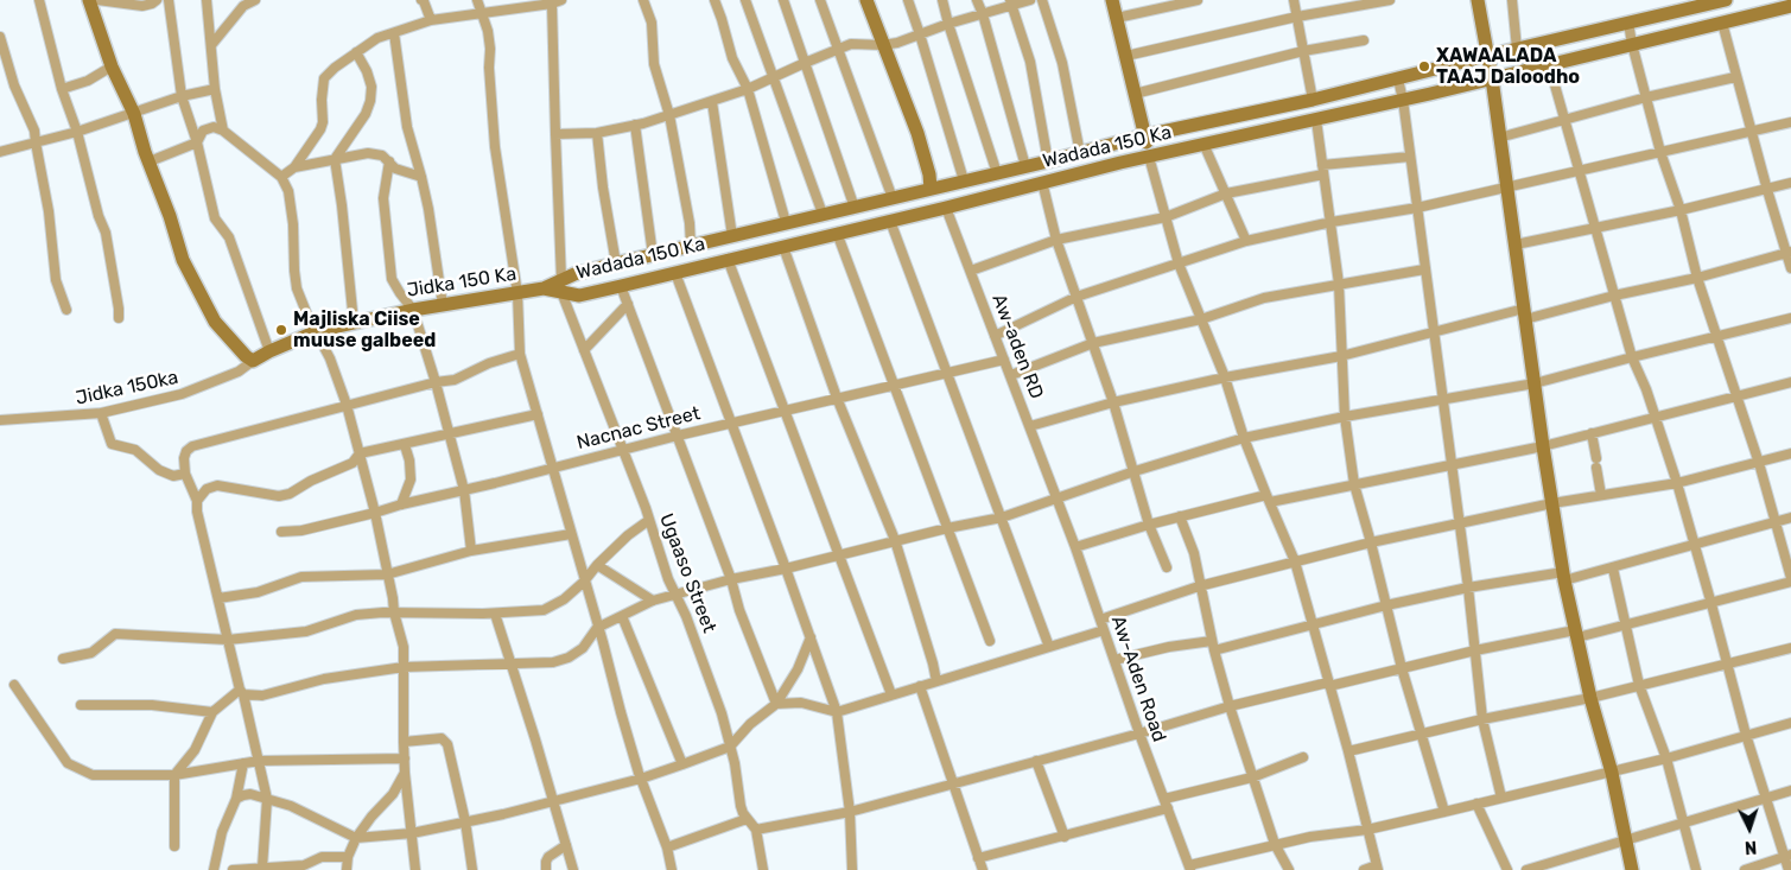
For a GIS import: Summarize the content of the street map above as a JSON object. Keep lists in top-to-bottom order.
{
  "streets": {
    "street": [
      "Wadada 150 Ka",
      "Jidka 150 Ka",
      "Aw-aden RD",
      "Jidka 150ka",
      "Nacnac Street",
      "Ugaaso Street",
      "Aw-Aden Road"
    ]
  },
  "crossings": [
    ["Wadada 150 Ka", "Jidka 150 Ka"],
    ["Wadada 150 Ka", "Aw-aden RD"],
    ["Wadada 150 Ka", "Ugaaso Street"],
    ["Jidka 150 Ka", "Jidka 150ka"],
    ["Aw-aden RD", "Nacnac Street"],
    ["Aw-aden RD", "Aw-Aden Road"],
    ["Nacnac Street", "Ugaaso Street"]
  ],
  "places": ["XAWAALADA TAAJ Daloodho", "Majliska Ciise muuse galbeed"],
  "north": "bottom"
}
